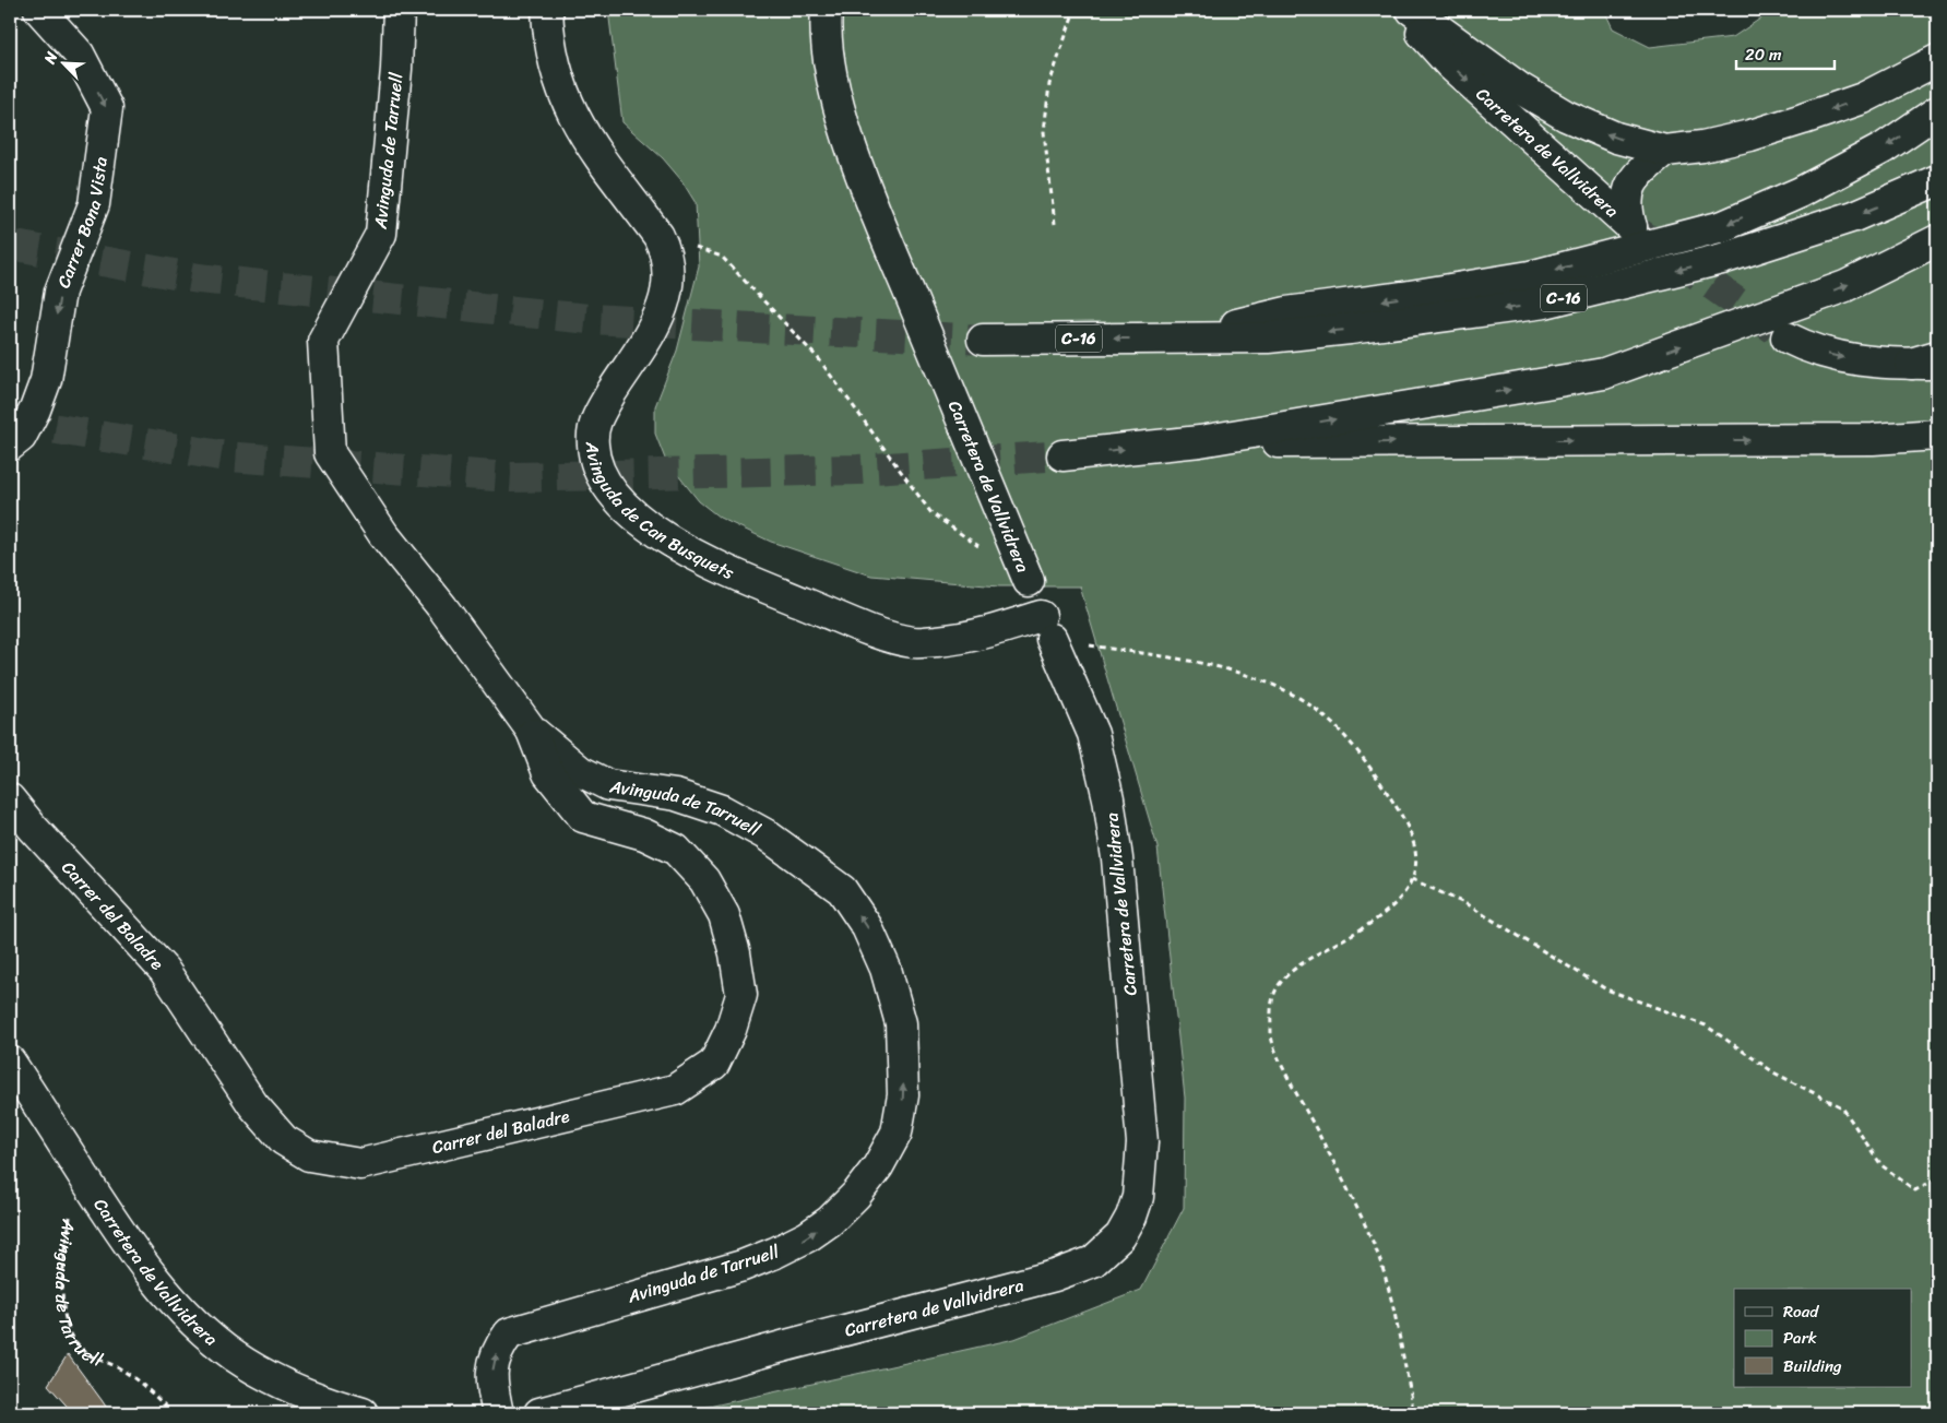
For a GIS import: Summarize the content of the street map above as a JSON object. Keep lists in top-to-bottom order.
{
  "streets": {
    "main road": [
      "Avinguda de Tarruell",
      "Carretera de Vallvidrera",
      "Carrer Bona Vista",
      "C-16",
      "Avinguda de Can Busquets",
      "Carrer del Baladre"
    ]
  },
  "crossings": [
    ["Avinguda de Tarruell", "Carrer del Baladre"],
    ["Carretera de Vallvidrera", "Avinguda de Can Busquets"]
  ],
  "one_way": ["Carrer Bona Vista"],
  "legend": ["Road", "Park", "Building"],
  "scale_bar": "20 m",
  "north": "top left"
}
